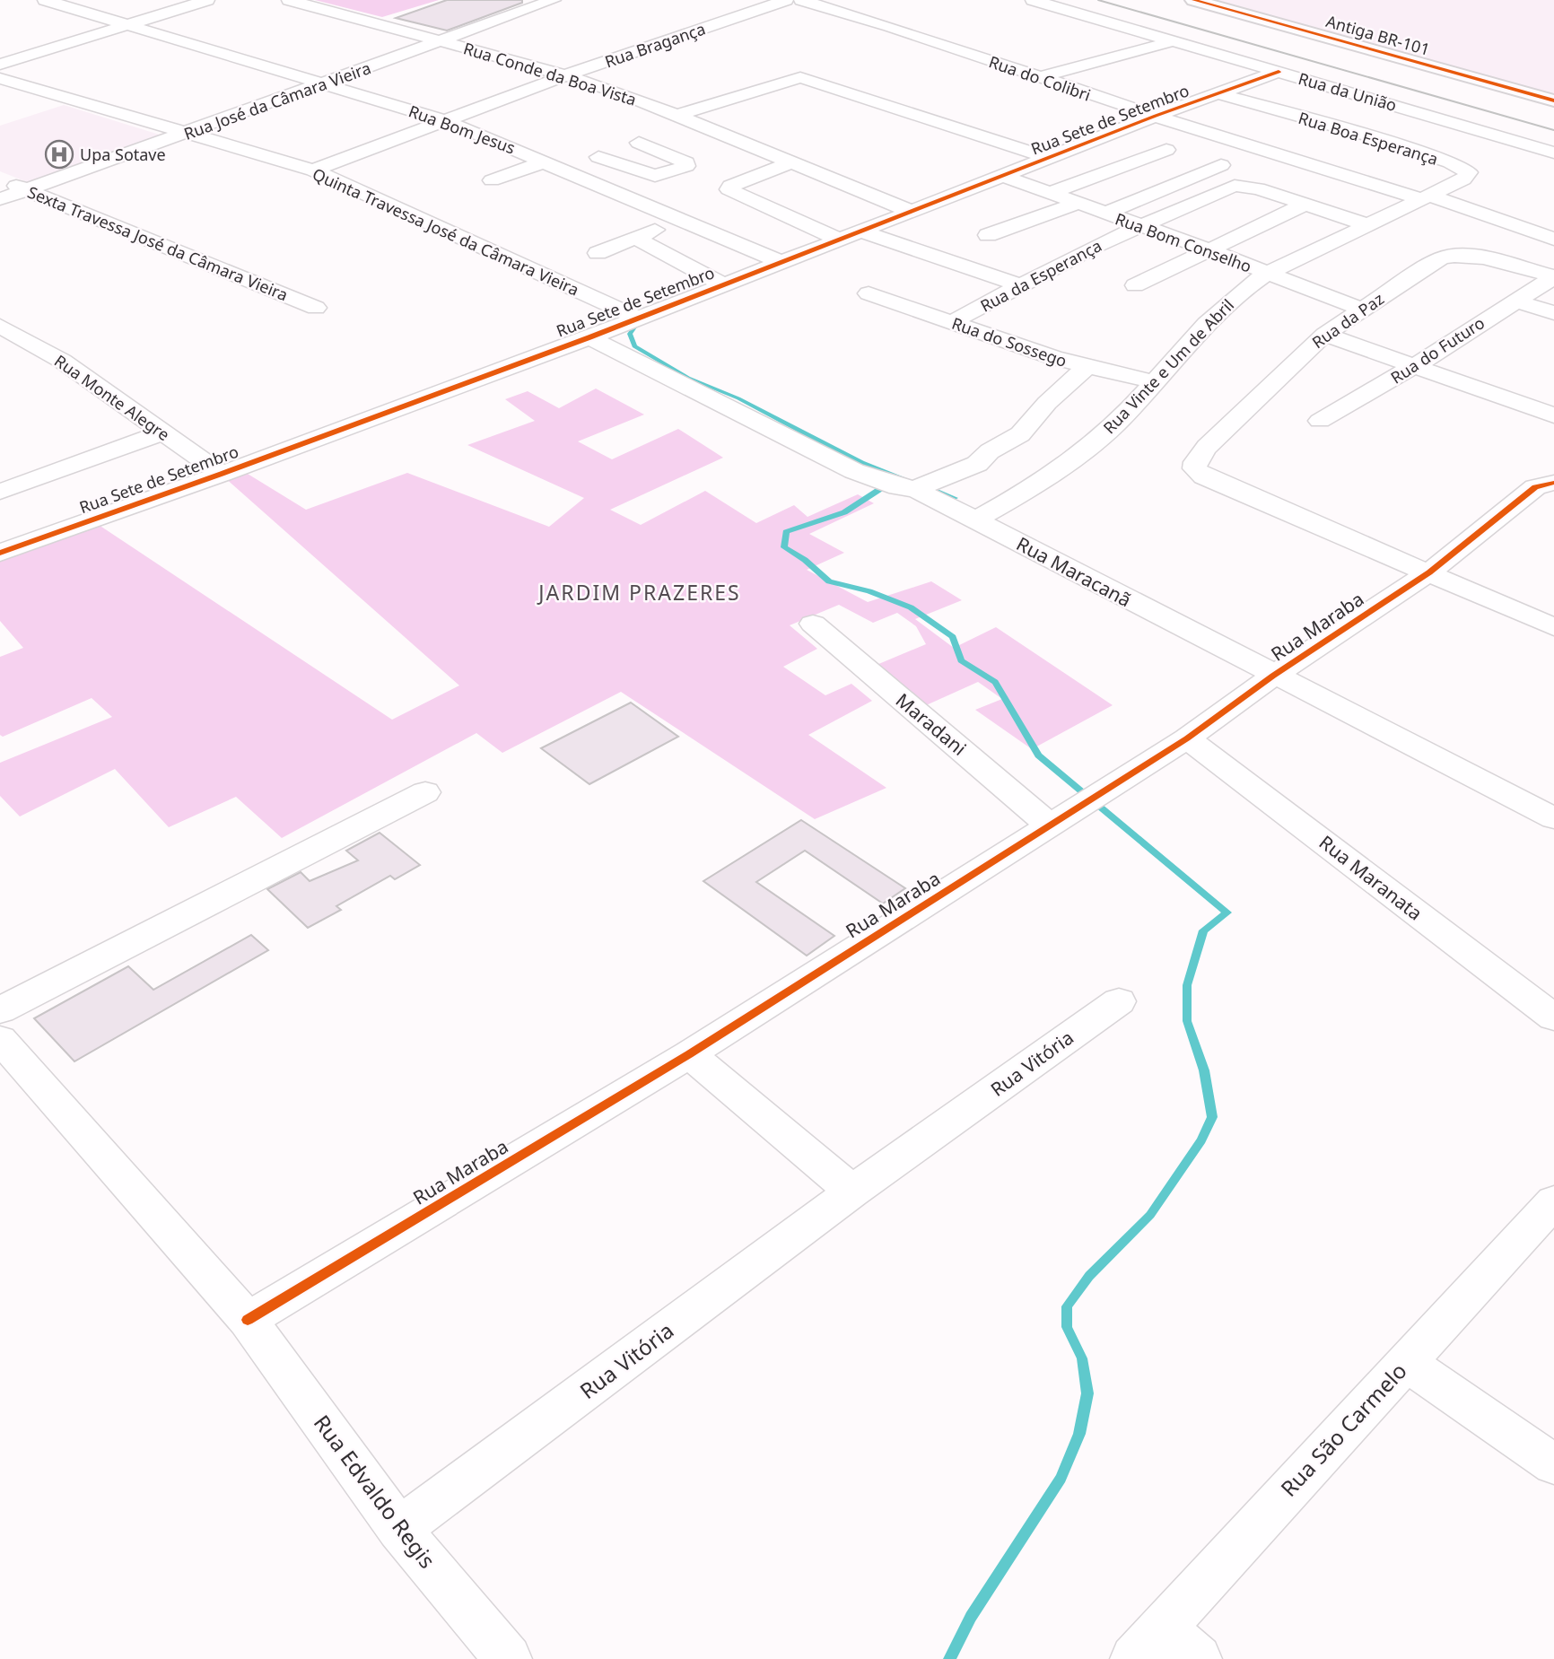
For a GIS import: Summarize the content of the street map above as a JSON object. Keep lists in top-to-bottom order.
{
  "streets": {
    "main road": ["Antiga BR-101"],
    "street": [
      "Rua Bragança",
      "Rua Conde da Boa Vista",
      "Rua do Colibri",
      "Rua da União",
      "Rua José da Câmara Vieira",
      "Rua Sete de Setembro",
      "Rua Bom Jesus",
      "Rua Boa Esperança",
      "Quinta Travessa José da Câmara Vieira",
      "Rua Bom Conselho",
      "Sexta Travessa José da Câmara Vieira",
      "Rua da Esperança",
      "Rua da Paz",
      "Rua do Sossego",
      "Rua do Futuro",
      "Rua Vinte e Um de Abril",
      "Rua Monte Alegre",
      "Rua Maracanã",
      "Rua Maraba",
      "Maradani",
      "Rua Maranata",
      "Rua Vitória",
      "Rua São Carmelo",
      "Rua Edvaldo Regis"
    ]
  },
  "crossings": [
    ["Rua Bragança", "Rua Conde da Boa Vista"],
    ["Rua Bragança", "Rua Bom Jesus"],
    ["Rua Bragança", "Quinta Travessa José da Câmara Vieira"],
    ["Rua Conde da Boa Vista", "Rua José da Câmara Vieira"],
    ["Rua do Colibri", "Rua Sete de Setembro"],
    ["Rua do Colibri", "Rua Boa Esperança"],
    ["Rua da União", "Rua Sete de Setembro"],
    ["Rua José da Câmara Vieira", "Rua Bom Jesus"],
    ["Rua José da Câmara Vieira", "Quinta Travessa José da Câmara Vieira"],
    ["Rua José da Câmara Vieira", "Sexta Travessa José da Câmara Vieira"],
    ["Rua Sete de Setembro", "Rua Bom Jesus"],
    ["Rua Sete de Setembro", "Rua Boa Esperança"],
    ["Rua Sete de Setembro", "Quinta Travessa José da Câmara Vieira"],
    ["Rua Sete de Setembro", "Rua Bom Conselho"],
    ["Rua Sete de Setembro", "Rua Monte Alegre"],
    ["Rua Sete de Setembro", "Rua Maracanã"],
    ["Rua Bom Conselho", "Rua da Esperança"],
    ["Rua Bom Conselho", "Rua da Paz"],
    ["Rua Bom Conselho", "Rua Vinte e Um de Abril"],
    ["Rua da Esperança", "Rua do Sossego"],
    ["Rua da Paz", "Rua do Futuro"],
    ["Rua da Paz", "Rua Maraba"],
    ["Rua do Sossego", "Rua Vinte e Um de Abril"],
    ["Rua Vinte e Um de Abril", "Rua Maracanã"],
    ["Rua Maracanã", "Rua Maraba"],
    ["Rua Maraba", "Maradani"],
    ["Rua Maraba", "Rua Maranata"],
    ["Rua Maraba", "Rua Edvaldo Regis"],
    ["Rua Vitória", "Rua Edvaldo Regis"]
  ],
  "districts": ["JARDIM PRAZERES"],
  "places": {
    "hospital": ["Upa Sotave"]
  }
}
